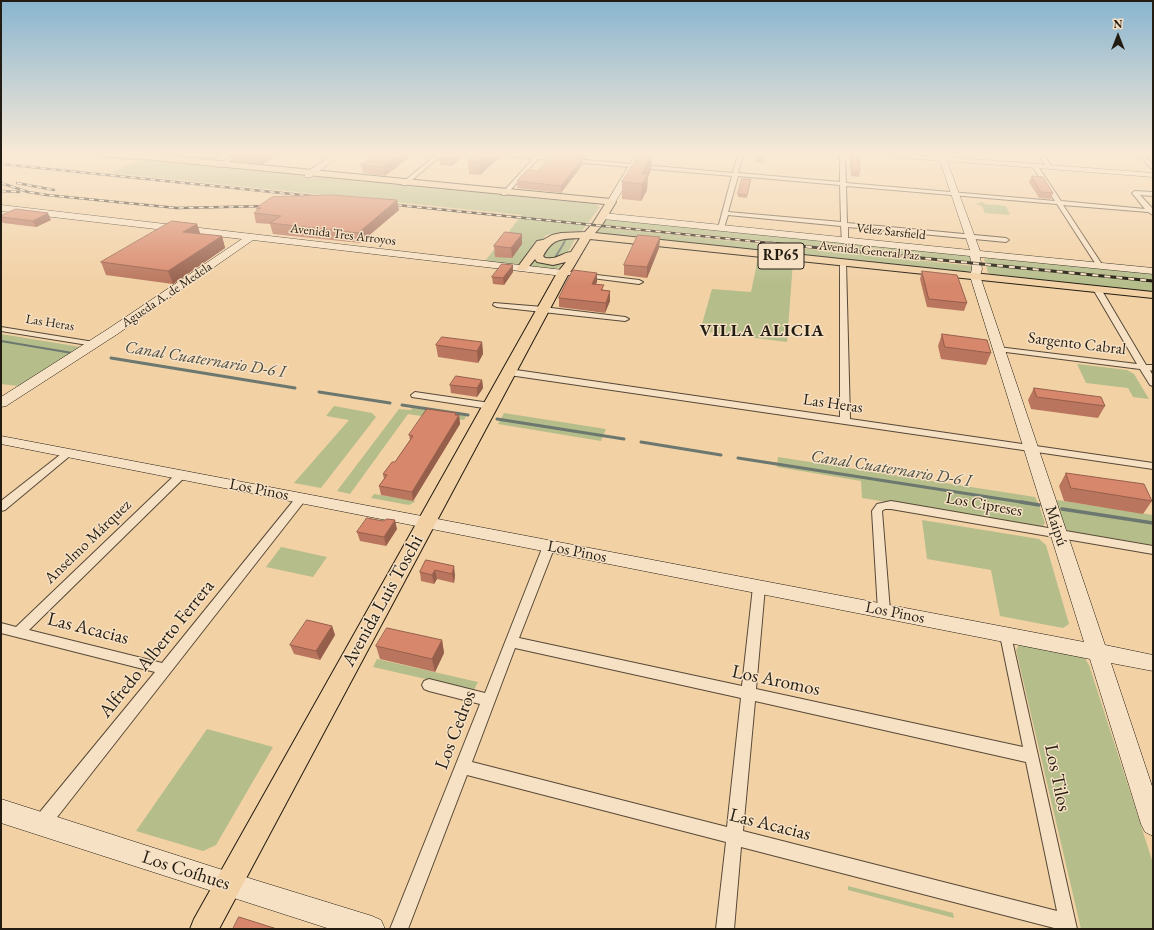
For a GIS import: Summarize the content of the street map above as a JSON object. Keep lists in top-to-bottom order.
{
  "streets": {
    "main road": ["Avenida General Paz", "RP65", "Avenida Luis Toschi"],
    "street": [
      "Vélez Sarsfield",
      "Avenida Tres Arroyos",
      "Agueda A. de Medela",
      "Las Heras",
      "Sargento Cabral",
      "Los Pinos",
      "Los Cipreses",
      "Maipú",
      "Anselmo Márquez",
      "Las Acacias",
      "Alfredo Alberto Ferrera",
      "Los Aromos",
      "Los Cedros",
      "Los Tilos",
      "Los Coíhues"
    ]
  },
  "crossings": [
    ["Vélez Sarsfield", "Maipú"],
    ["Vélez Sarsfield", "Avenida Luis Toschi"],
    ["Avenida Tres Arroyos", "Agueda A. de Medela"],
    ["Avenida Tres Arroyos", "Avenida Luis Toschi"],
    ["Avenida General Paz", "RP65"],
    ["Avenida General Paz", "Maipú"],
    ["Avenida General Paz", "Avenida Luis Toschi"],
    ["RP65", "Avenida Luis Toschi"],
    ["Agueda A. de Medela", "Las Heras"],
    ["Las Heras", "Maipú"],
    ["Las Heras", "Avenida Luis Toschi"],
    ["Sargento Cabral", "Maipú"],
    ["Los Pinos", "Los Cipreses"],
    ["Los Pinos", "Maipú"],
    ["Los Pinos", "Anselmo Márquez"],
    ["Los Pinos", "Avenida Luis Toschi"],
    ["Los Pinos", "Alfredo Alberto Ferrera"],
    ["Los Pinos", "Los Cedros"],
    ["Los Pinos", "Los Tilos"],
    ["Los Cipreses", "Maipú"],
    ["Anselmo Márquez", "Las Acacias"],
    ["Avenida Luis Toschi", "Los Coíhues"],
    ["Las Acacias", "Alfredo Alberto Ferrera"],
    ["Las Acacias", "Los Cedros"],
    ["Las Acacias", "Los Tilos"],
    ["Alfredo Alberto Ferrera", "Los Coíhues"],
    ["Los Aromos", "Los Cedros"],
    ["Los Aromos", "Los Tilos"]
  ],
  "districts": ["VILLA ALICIA"],
  "water": ["Canal Cuaternario D-6 I"],
  "north": "top"
}
